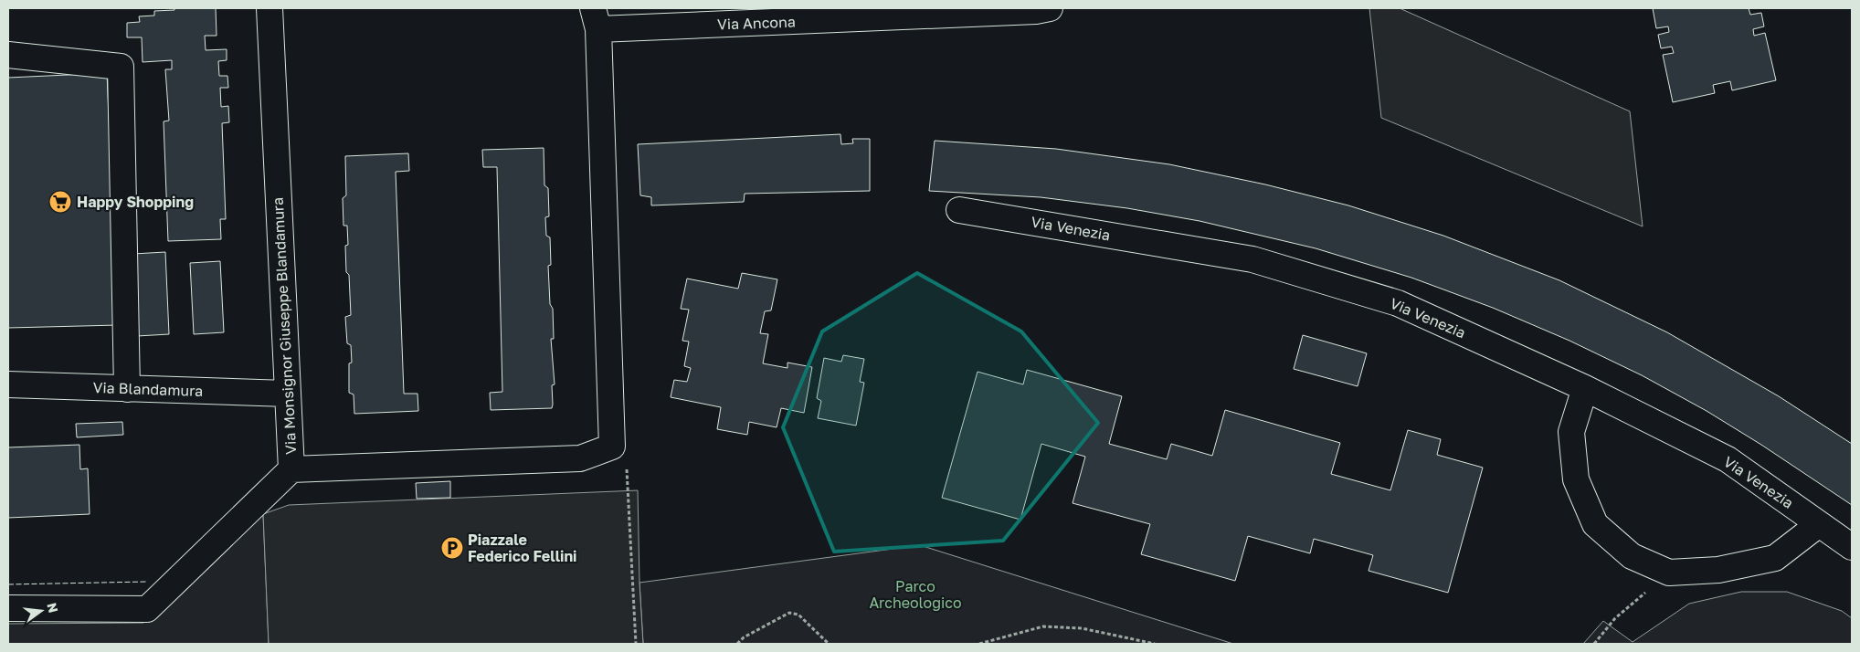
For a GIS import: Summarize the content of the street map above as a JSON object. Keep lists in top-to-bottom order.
{
  "streets": {
    "street": [
      "Via Ancona",
      "Via Venezia",
      "Via Monsignor Giuseppe Blandamura",
      "Via Blandamura"
    ]
  },
  "crossings": [
    ["Via Monsignor Giuseppe Blandamura", "Via Blandamura"]
  ],
  "parks": ["Parco Archeologico"],
  "places": {
    "supermarket": ["Happy Shopping"],
    "parking": ["Piazzale Federico Fellini"]
  },
  "north": "right"
}
